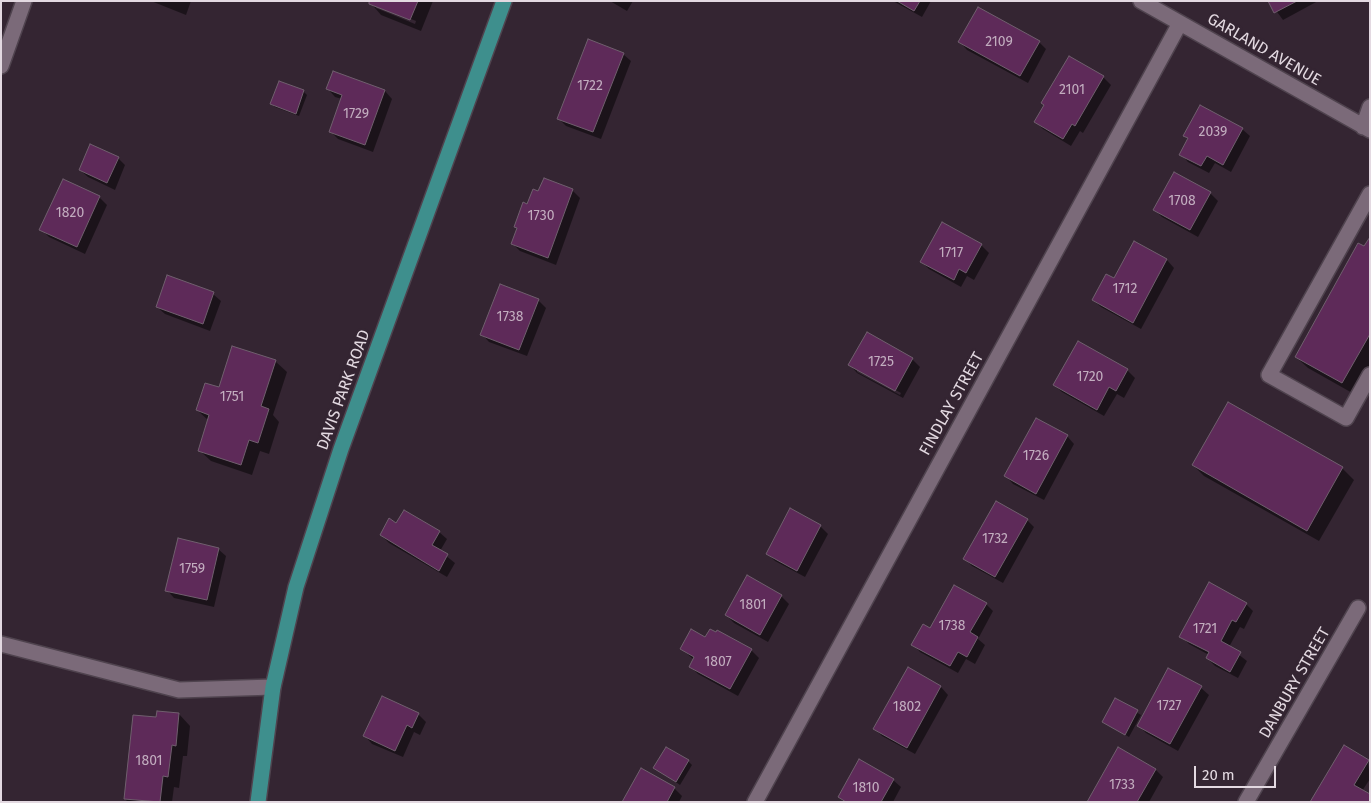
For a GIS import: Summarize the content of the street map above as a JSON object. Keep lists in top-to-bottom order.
{
  "streets": {
    "main road": ["DAVIS PARK ROAD"],
    "street": ["GARLAND AVENUE", "FINDLAY STREET", "DANBURY STREET"]
  },
  "crossings": [
    ["GARLAND AVENUE", "FINDLAY STREET"]
  ],
  "house_numbers": [
    "2109",
    "1722",
    "2101",
    "1729",
    "2039",
    "1708",
    "1820",
    "1730",
    "1717",
    "1712",
    "1738",
    "1725",
    "1720",
    "1751",
    "1726",
    "1732",
    "1759",
    "1801",
    "1738",
    "1721",
    "1807",
    "1727",
    "1802",
    "1801",
    "1733",
    "1810"
  ],
  "scale_bar": "20 m"
}
